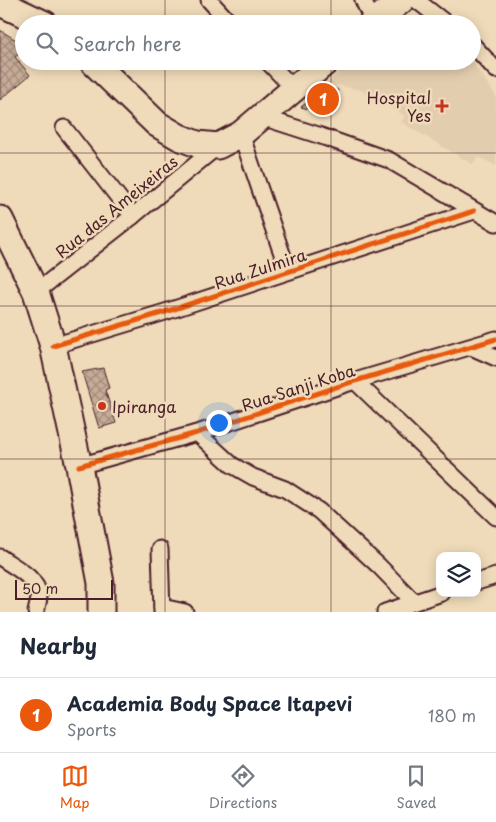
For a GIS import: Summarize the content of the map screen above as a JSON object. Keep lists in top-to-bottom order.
{
  "streets": {
    "street": ["Rua das Ameixeiras", "Rua Zulmira", "Rua Sanji Koba"]
  },
  "places": {
    "health": ["Hospital Yes"],
    "other": ["Ipiranga"]
  },
  "scale_bar": "50 m",
  "page": {
    "search": "Search here",
    "pins": "1",
    "scale": "50 m",
    "heading": "Nearby",
    "list": [
      {
        "mark": "1",
        "name": "Academia Body Space Itapevi",
        "note": "Sports",
        "value": "180 m"
      }
    ],
    "nav": ["Map", "Directions", "Saved"]
  }
}
